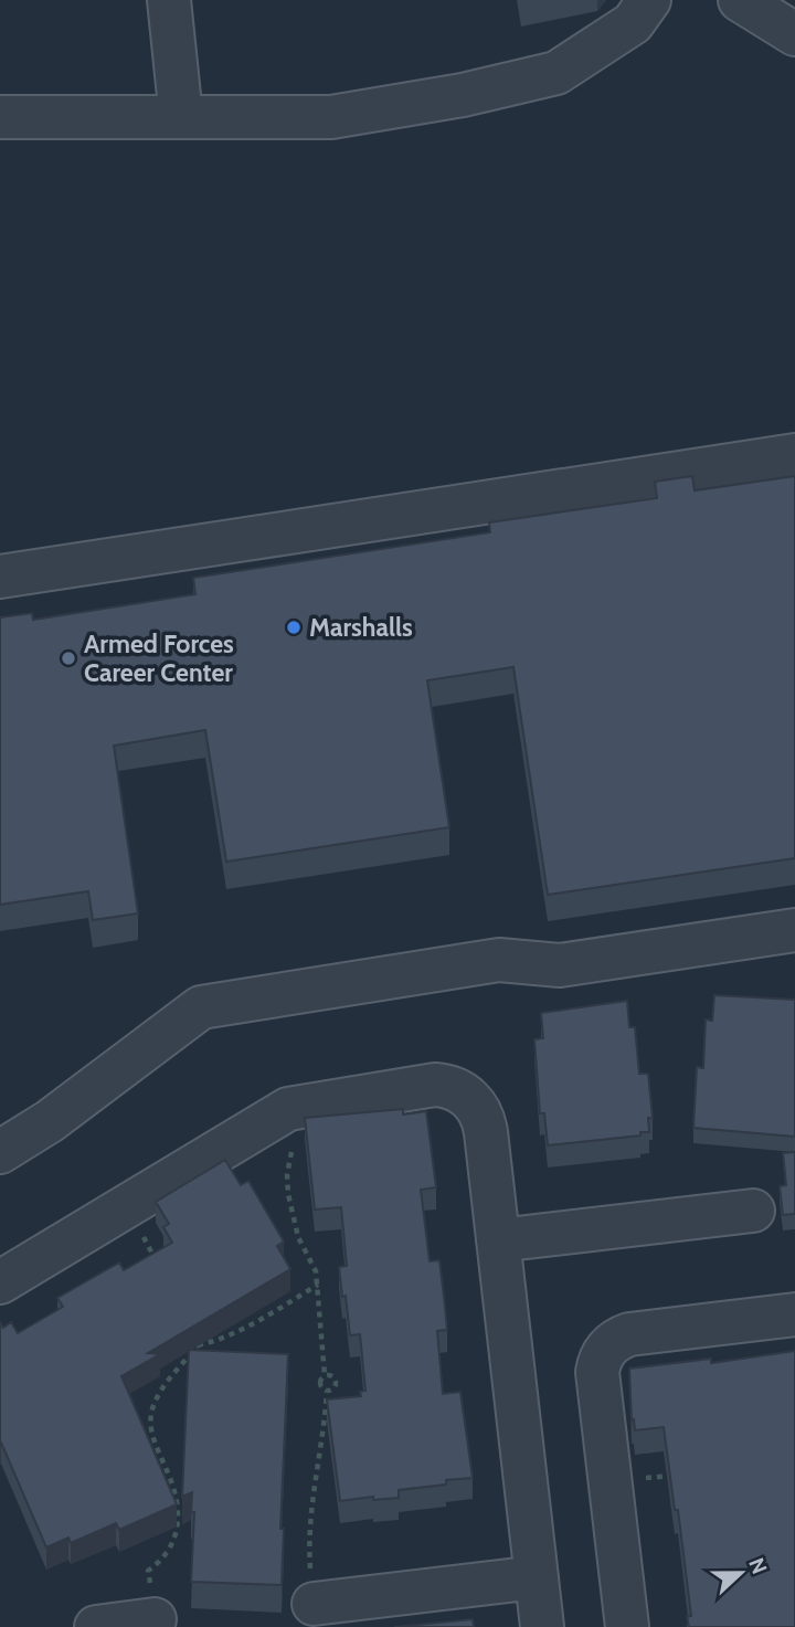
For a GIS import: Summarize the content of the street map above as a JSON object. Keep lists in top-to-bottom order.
{
  "places": ["Marshalls", "Armed Forces Career Center"],
  "north": "right"
}
